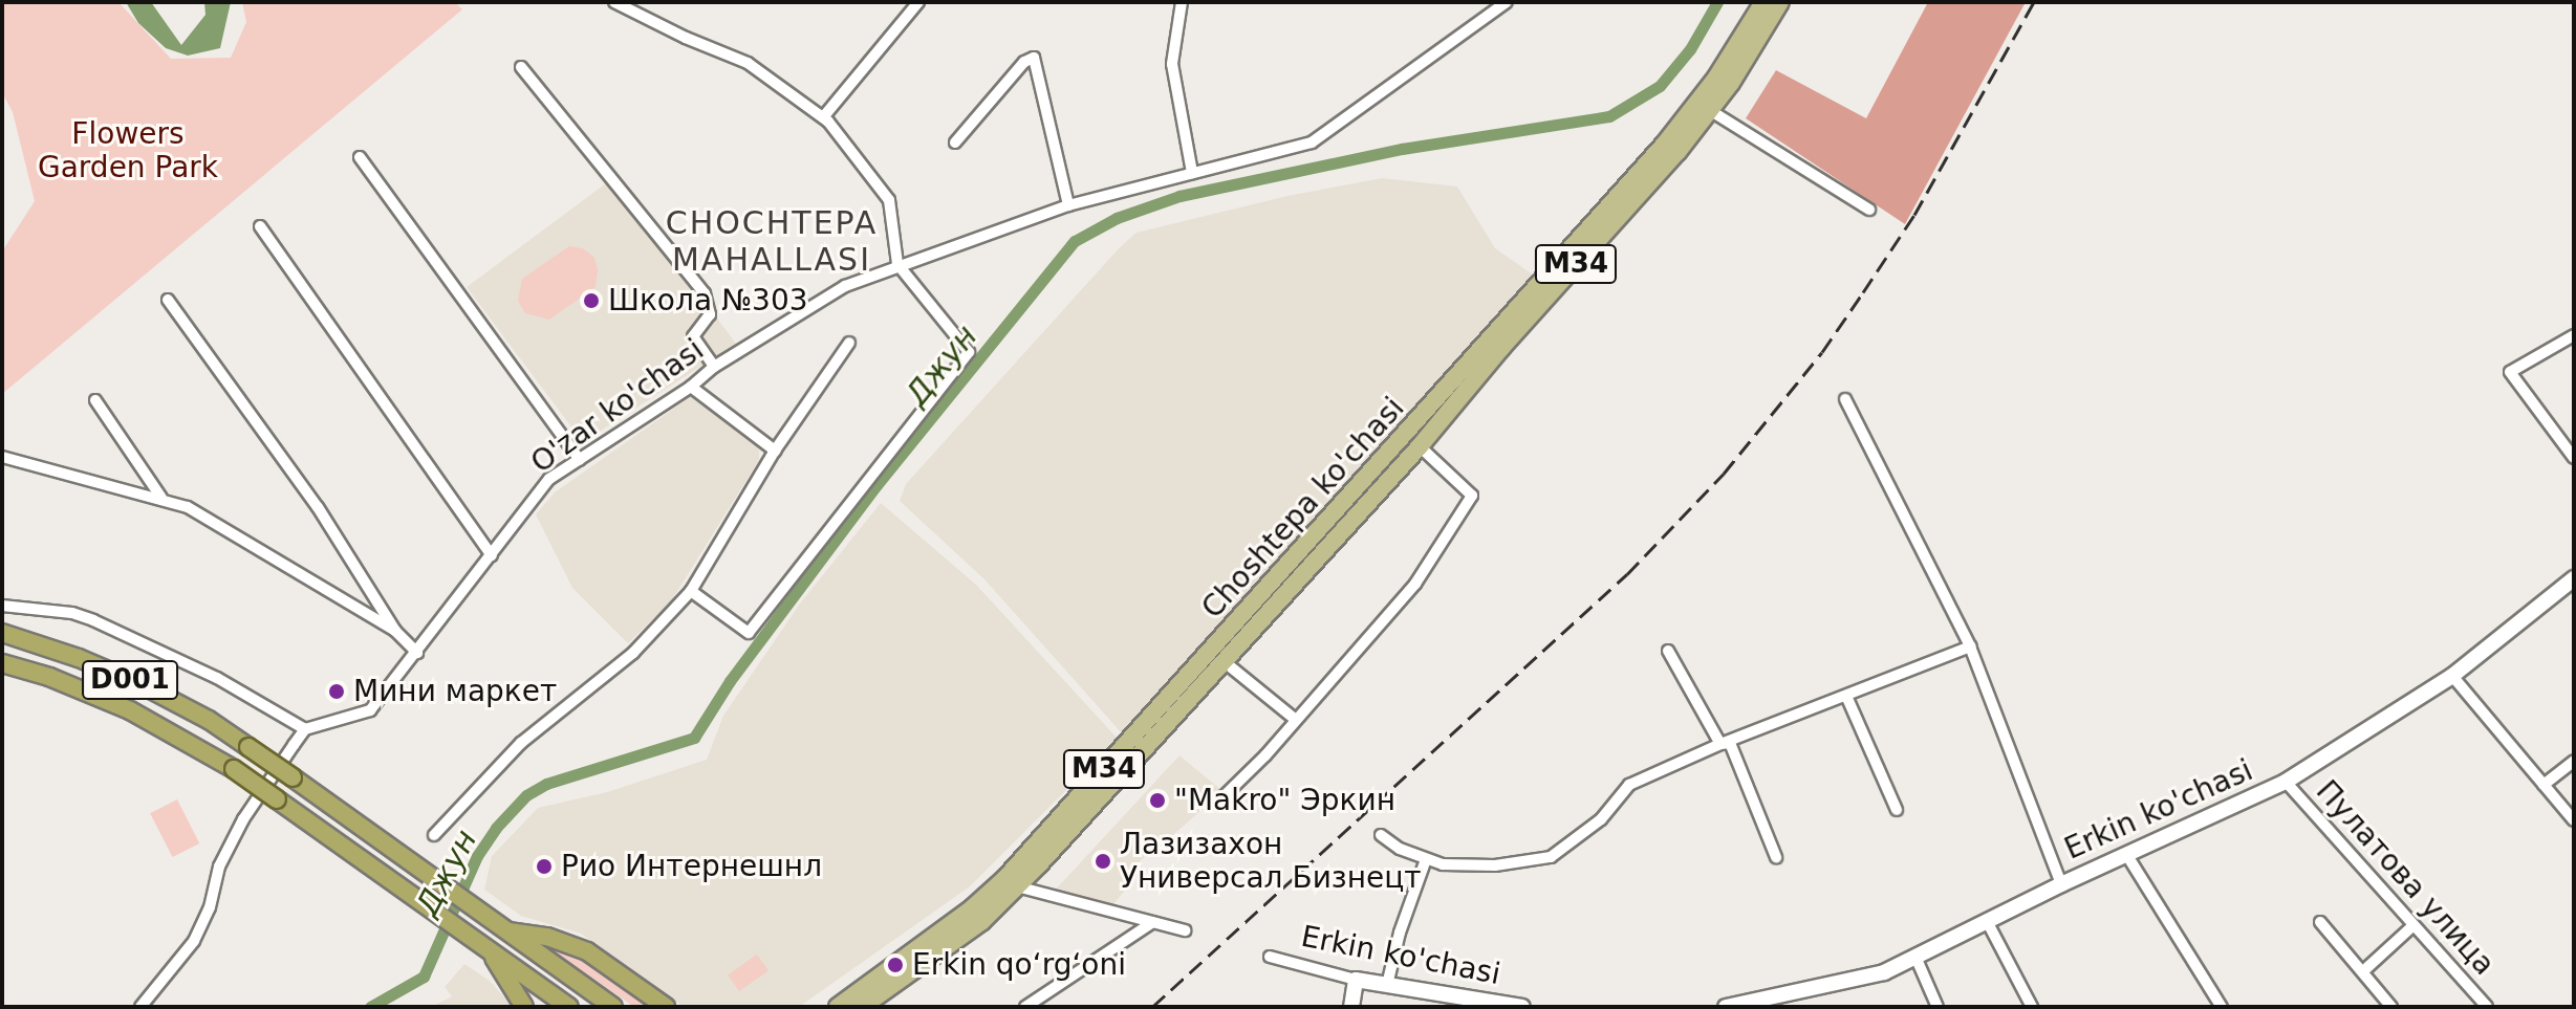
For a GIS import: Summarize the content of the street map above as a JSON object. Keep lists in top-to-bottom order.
{
  "streets": {
    "highway": ["D001"],
    "main road": ["M34", "Choshtepa ko'chasi", "Erkin ko'chasi"],
    "street": ["O'zar ko'chasi", "Пулатова улица"]
  },
  "crossings": [
    ["Erkin ko'chasi", "Пулатова улица"]
  ],
  "districts": ["CHOCHTEPA MAHALLASI"],
  "water": ["Джун"],
  "parks": ["Flowers Garden Park"],
  "places": [
    "Школа №303",
    "Мини маркет",
    "\"Makro\" Эркин",
    "Лазизахон Универсал Бизнецт",
    "Рио Интернешнл",
    "Erkin qoʻrgʻoni"
  ]
}
